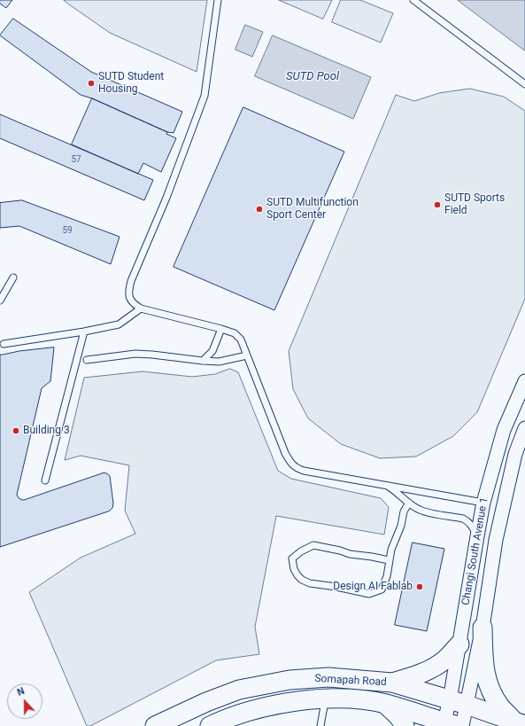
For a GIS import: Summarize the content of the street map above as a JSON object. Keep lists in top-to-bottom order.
{
  "streets": {
    "main road": ["Somapah Road"],
    "street": ["Changi South Avenue 1"]
  },
  "crossings": [
    ["Changi South Avenue 1", "Somapah Road"]
  ],
  "water": ["SUTD Pool"],
  "places": [
    "SUTD Student Housing",
    "SUTD Sports Field",
    "SUTD Multifunction Sport Center",
    "Building 3",
    "Design AI Fablab"
  ],
  "house_numbers": ["57", "59"],
  "north": "top"
}
